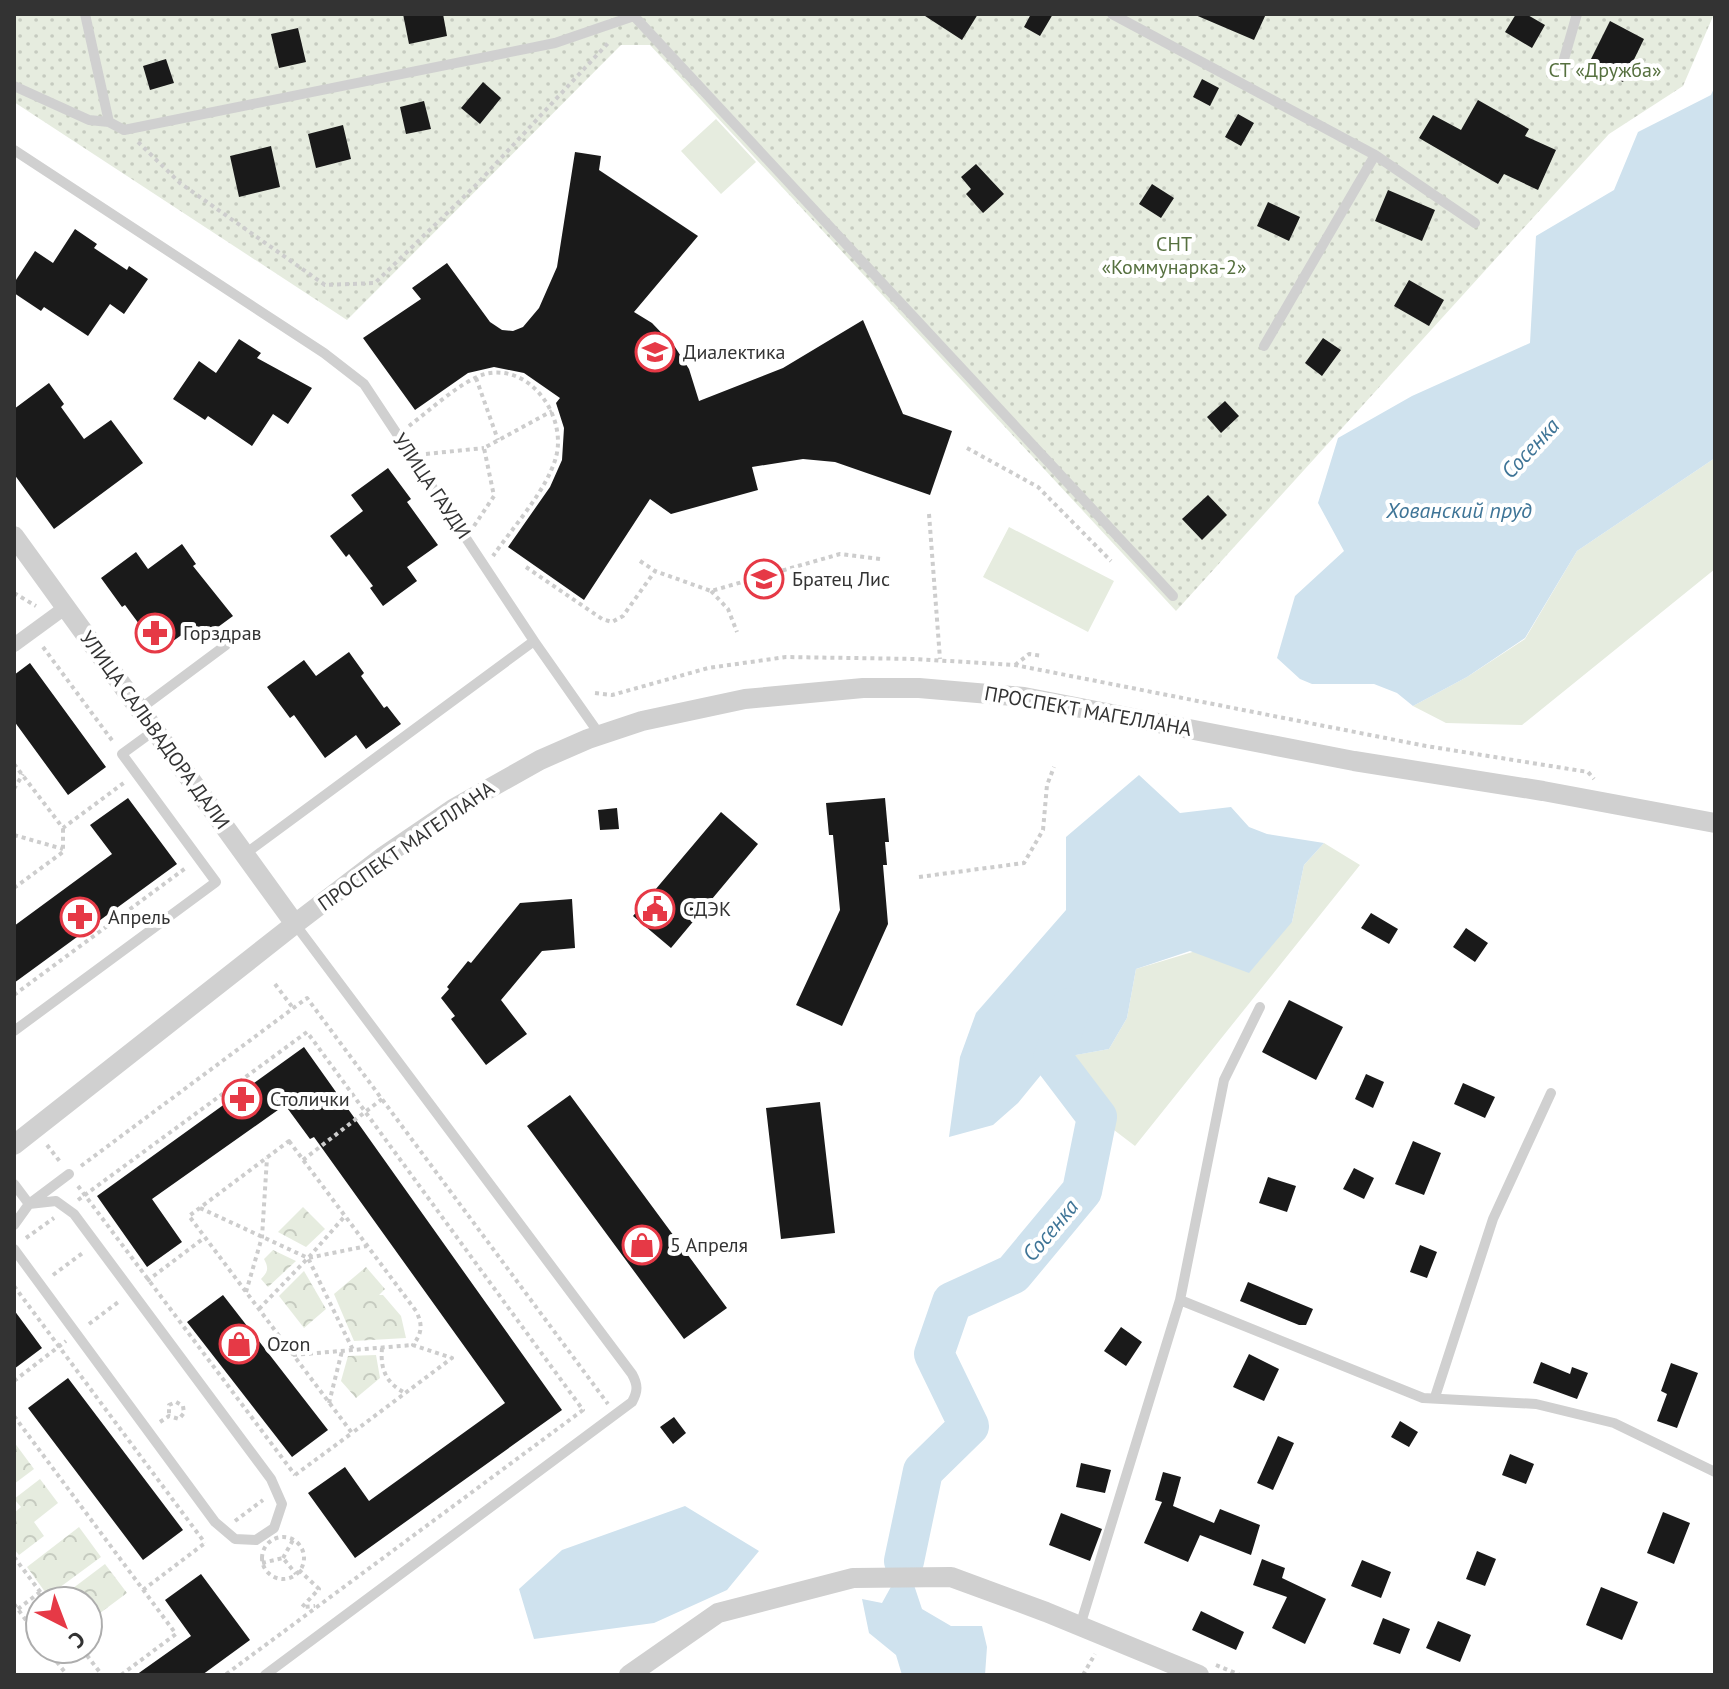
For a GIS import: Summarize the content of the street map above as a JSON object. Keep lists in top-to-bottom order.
{
  "streets": {
    "street": ["ПРОСПЕКТ МАГЕЛЛАНА", "УЛИЦА САЛЬВАДОРА ДАЛИ"],
    "lane": ["УЛИЦА ГАУДИ"]
  },
  "crossings": [
    ["УЛИЦА ГАУДИ", "ПРОСПЕКТ МАГЕЛЛАНА"],
    ["ПРОСПЕКТ МАГЕЛЛАНА", "УЛИЦА САЛЬВАДОРА ДАЛИ"]
  ],
  "water": ["Сосенка", "Хованский пруд"],
  "parks": ["СТ «Дружба»", "СНТ «Коммунарка-2»"],
  "places": {
    "school or university": ["Диалектика", "Братец Лис"],
    "pharmacy": ["Горздрав", "Апрель", "Столички"],
    "public building": ["СДЭК"],
    "shop": ["5 Апреля", "Ozon"]
  },
  "north": "bottom right"
}
